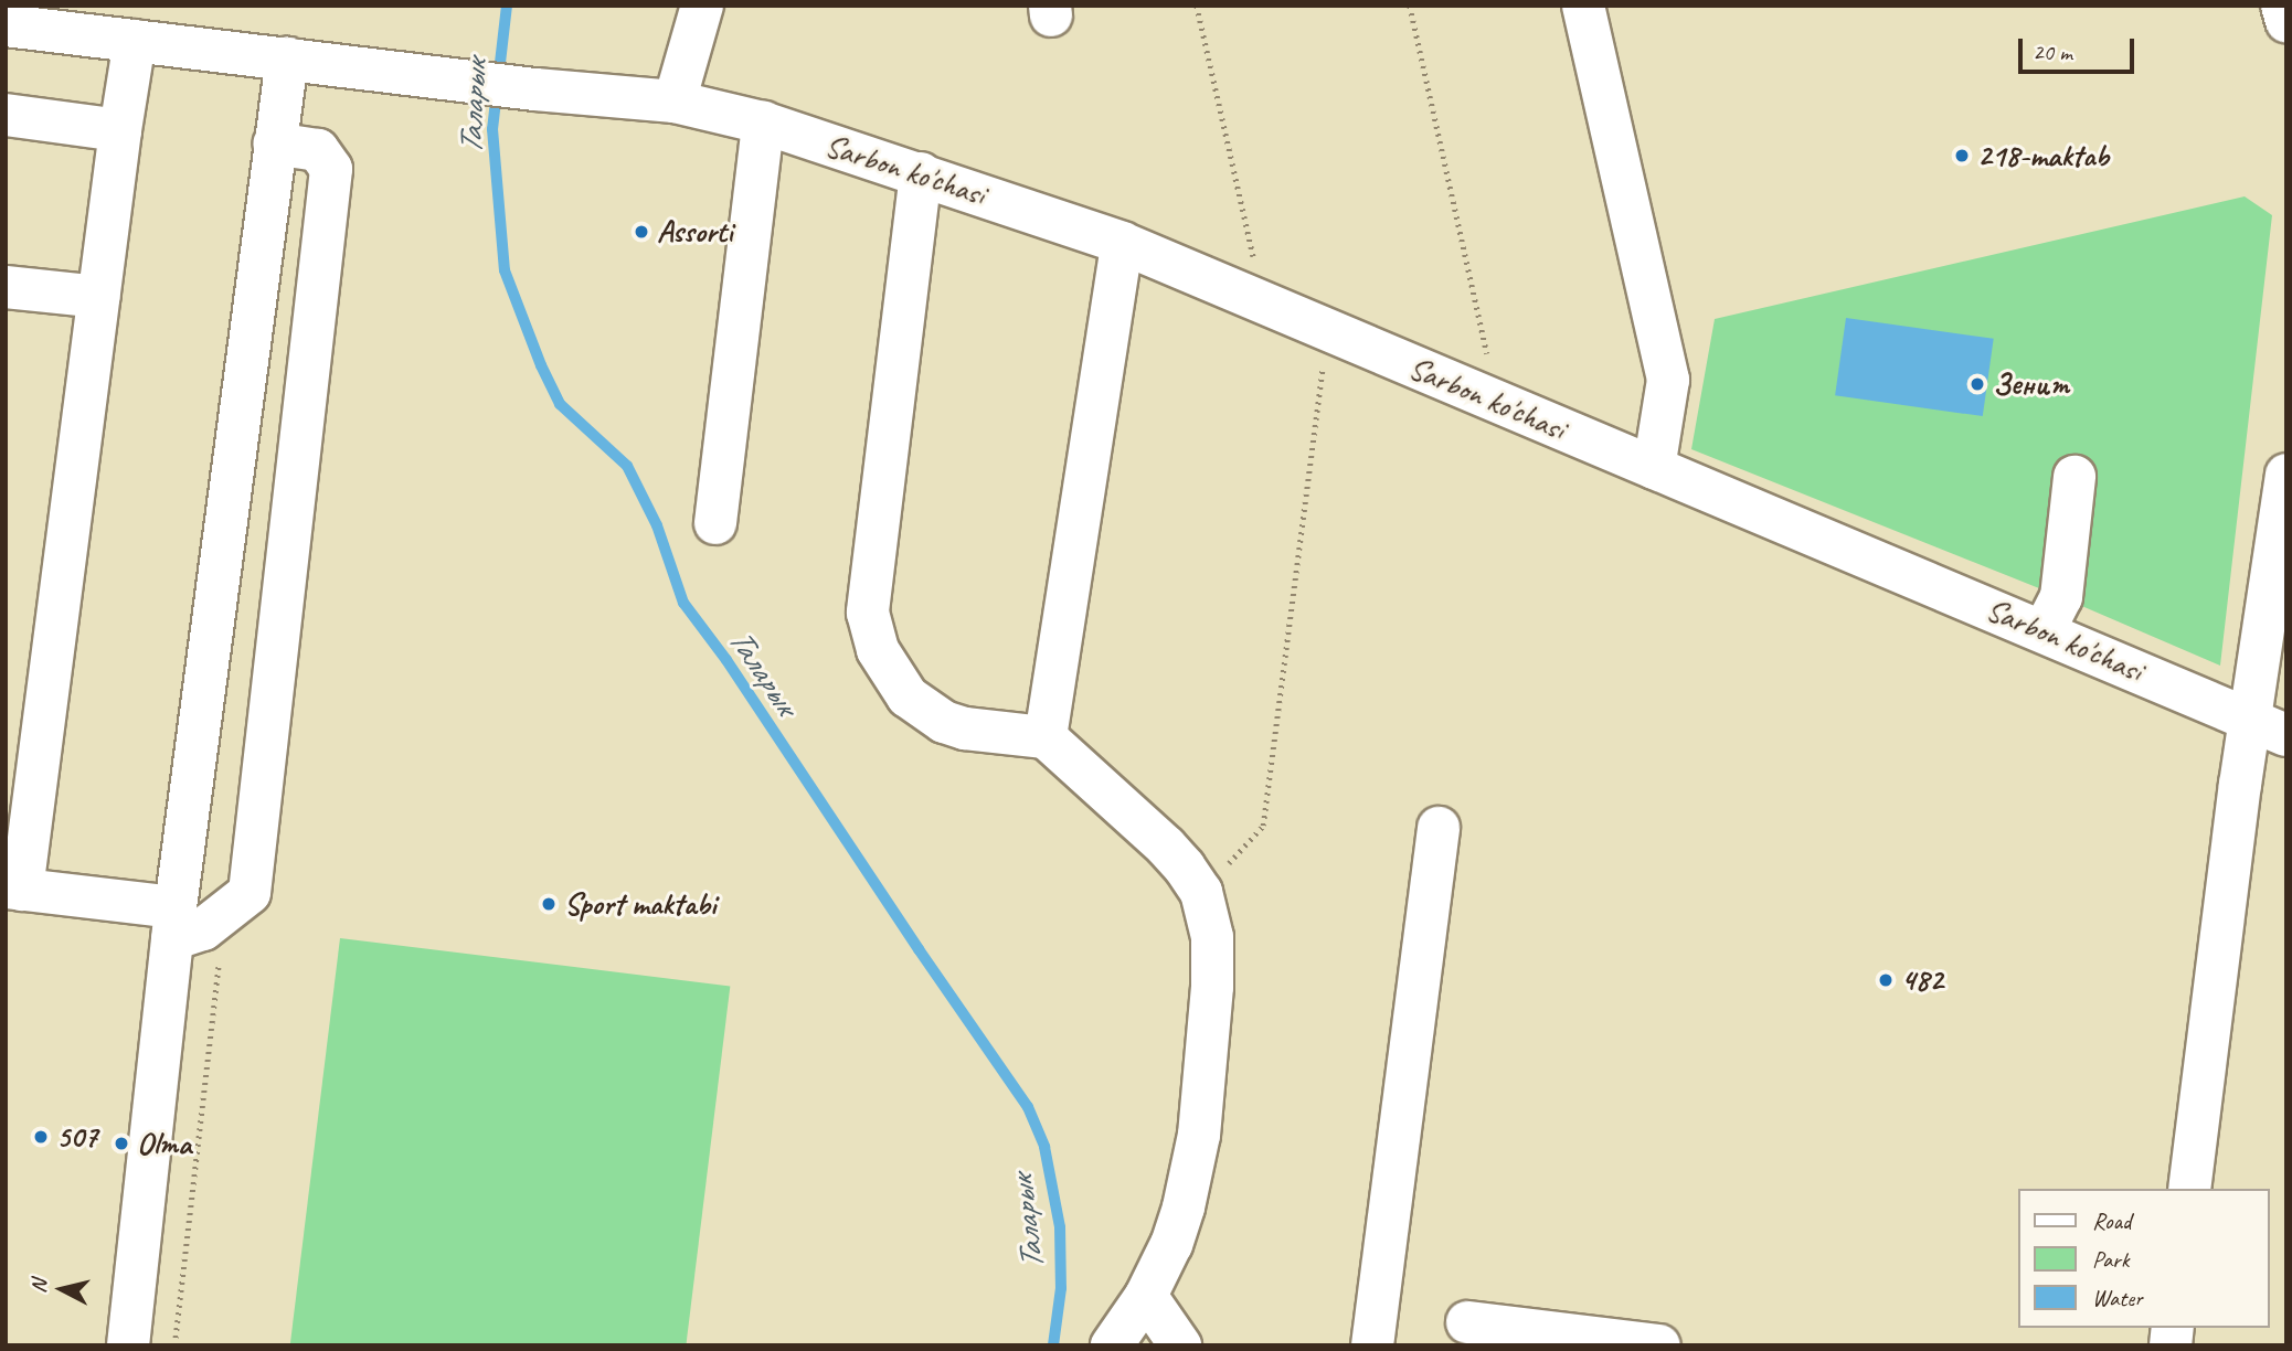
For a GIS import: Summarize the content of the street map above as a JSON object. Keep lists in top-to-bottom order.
{
  "streets": {
    "street": ["Sarbon ko'chasi"]
  },
  "water": ["Таларык"],
  "places": [
    "218-maktab",
    "Assorti",
    "Зенит",
    "Sport maktabi",
    "482",
    "507",
    "Olma"
  ],
  "legend": ["Road", "Park", "Water"],
  "scale_bar": "20 m",
  "north": "left"
}
